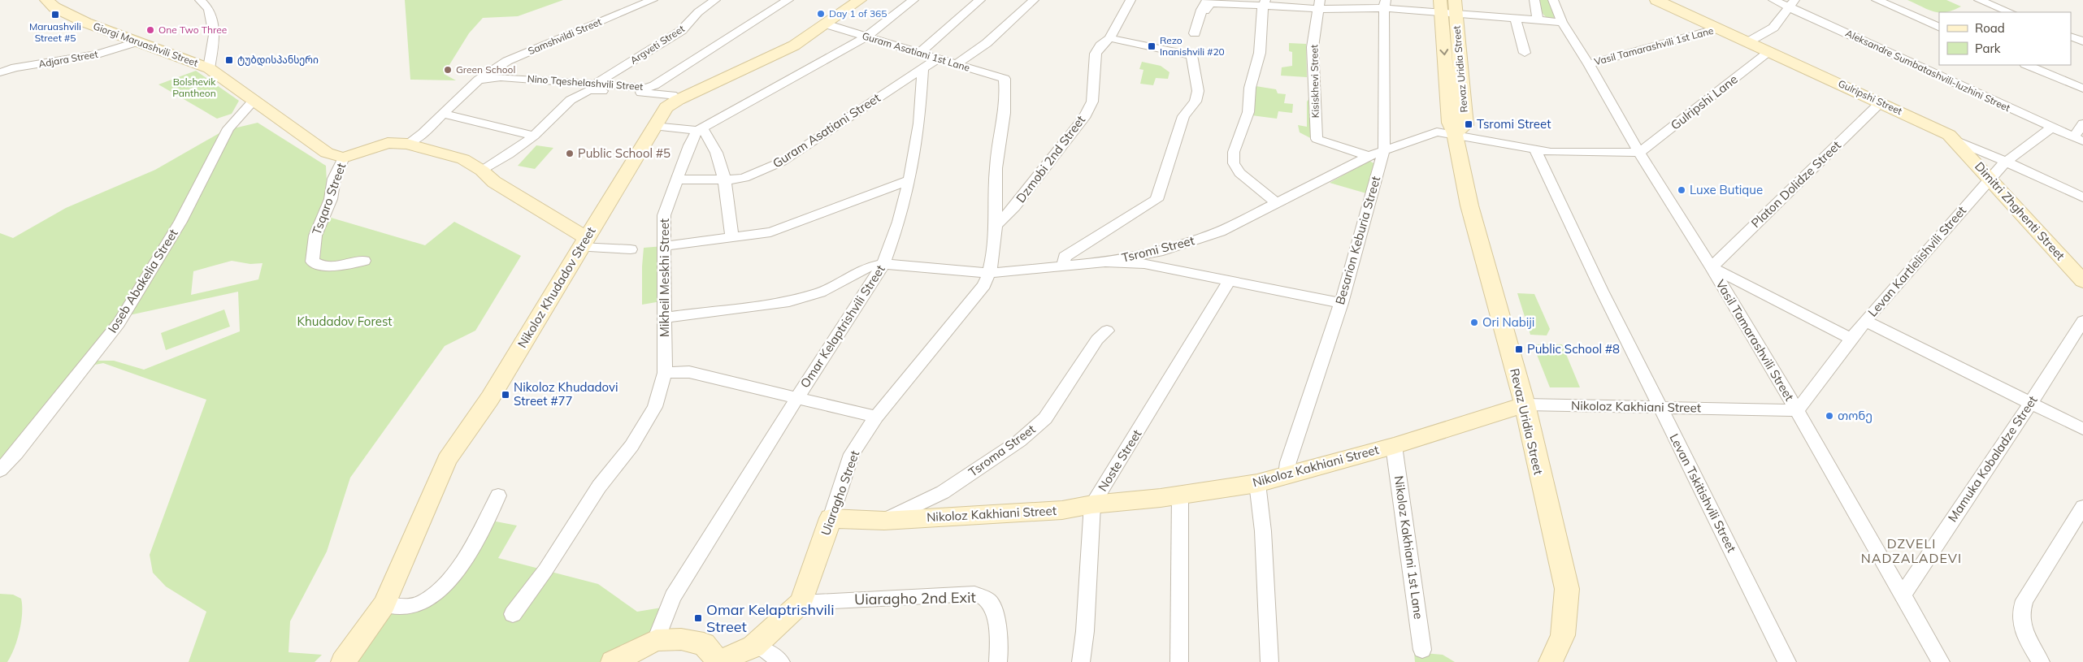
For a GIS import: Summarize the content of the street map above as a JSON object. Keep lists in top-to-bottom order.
{
  "streets": {
    "street": [
      "Samshvildi Street",
      "Giorgi Maruashvili Street",
      "Argveti Street",
      "Vasil Tamarashvili 1st Lane",
      "Guram Asatiani 1st Lane",
      "Adjara Street",
      "Revaz Uridia Street",
      "Aleksandre Sumbatashvili-Iuzhini Street",
      "Kisiskhevi Street",
      "Nino Tqeshelashvili Street",
      "Gulripshi Street",
      "Gulripshi Lane",
      "Guram Asatiani Street",
      "Dzmobi 2nd Street",
      "Platon Dolidze Street",
      "Tsqaro Street",
      "Dimitri Zhghenti Street",
      "Besarion Keburia Street",
      "Tsromi Street",
      "Levan Kartlelishvili Street",
      "Mikheil Meskhi Street",
      "Ioseb Abakelia Street",
      "Nikoloz Khudadov Street",
      "Omar Kelaptrishvili Street",
      "Vasil Tamarashvili Street",
      "Nikoloz Kakhiani Street",
      "Tsroma Street",
      "Mamuka Kobaladze Street",
      "Noste Street",
      "Uiaragho Street",
      "Levan Tskitishvili Street",
      "Nikoloz Kakhiani 1st Lane",
      "Uiaragho 2nd Exit"
    ]
  },
  "crossings": [
    ["Samshvildi Street", "Nino Tqeshelashvili Street"],
    ["Samshvildi Street", "Tsqaro Street"],
    ["Giorgi Maruashvili Street", "Adjara Street"],
    ["Giorgi Maruashvili Street", "Tsqaro Street"],
    ["Giorgi Maruashvili Street", "Ioseb Abakelia Street"],
    ["Argveti Street", "Nino Tqeshelashvili Street"],
    ["Vasil Tamarashvili 1st Lane", "Gulripshi Street"],
    ["Vasil Tamarashvili 1st Lane", "Vasil Tamarashvili Street"],
    ["Guram Asatiani 1st Lane", "Dzmobi 2nd Street"],
    ["Guram Asatiani 1st Lane", "Nikoloz Khudadov Street"],
    ["Revaz Uridia Street", "Tsromi Street"],
    ["Revaz Uridia Street", "Nikoloz Kakhiani Street"],
    ["Aleksandre Sumbatashvili-Iuzhini Street", "Levan Kartlelishvili Street"],
    ["Kisiskhevi Street", "Tsromi Street"],
    ["Gulripshi Street", "Gulripshi Lane"],
    ["Gulripshi Street", "Platon Dolidze Street"],
    ["Gulripshi Street", "Dimitri Zhghenti Street"],
    ["Gulripshi Street", "Levan Kartlelishvili Street"],
    ["Gulripshi Lane", "Tsromi Street"],
    ["Gulripshi Lane", "Vasil Tamarashvili Street"],
    ["Guram Asatiani Street", "Mikheil Meskhi Street"],
    ["Guram Asatiani Street", "Omar Kelaptrishvili Street"],
    ["Platon Dolidze Street", "Vasil Tamarashvili Street"],
    ["Tsqaro Street", "Nikoloz Khudadov Street"],
    ["Dimitri Zhghenti Street", "Levan Kartlelishvili Street"],
    ["Besarion Keburia Street", "Tsromi Street"],
    ["Besarion Keburia Street", "Nikoloz Kakhiani Street"],
    ["Tsromi Street", "Vasil Tamarashvili Street"],
    ["Tsromi Street", "Levan Tskitishvili Street"],
    ["Levan Kartlelishvili Street", "Vasil Tamarashvili Street"],
    ["Levan Kartlelishvili Street", "Nikoloz Kakhiani Street"],
    ["Vasil Tamarashvili Street", "Nikoloz Kakhiani Street"],
    ["Vasil Tamarashvili Street", "Mamuka Kobaladze Street"],
    ["Nikoloz Kakhiani Street", "Tsroma Street"],
    ["Nikoloz Kakhiani Street", "Noste Street"],
    ["Nikoloz Kakhiani Street", "Uiaragho Street"],
    ["Nikoloz Kakhiani Street", "Levan Tskitishvili Street"],
    ["Nikoloz Kakhiani Street", "Nikoloz Kakhiani 1st Lane"],
    ["Uiaragho Street", "Uiaragho 2nd Exit"]
  ],
  "districts": ["DZVELI NADZALADEVI"],
  "parks": ["Bolshevik Pantheon", "Khudadov Forest"],
  "places": {
    "other": [
      "Day 1 of 365",
      "One Two Three",
      "Green School",
      "Public School #5",
      "Luxe Butique",
      "Ori Nabiji",
      "თონე"
    ],
    "transit": [
      "Maruashvili Street #5",
      "Rezo Inanishvili #20",
      "ტუბდისპანსერი",
      "Tsromi Street",
      "Public School #8",
      "Nikoloz Khudadovi Street #77",
      "Omar Kelaptrishvili Street"
    ]
  },
  "legend": ["Road", "Park"]
}
